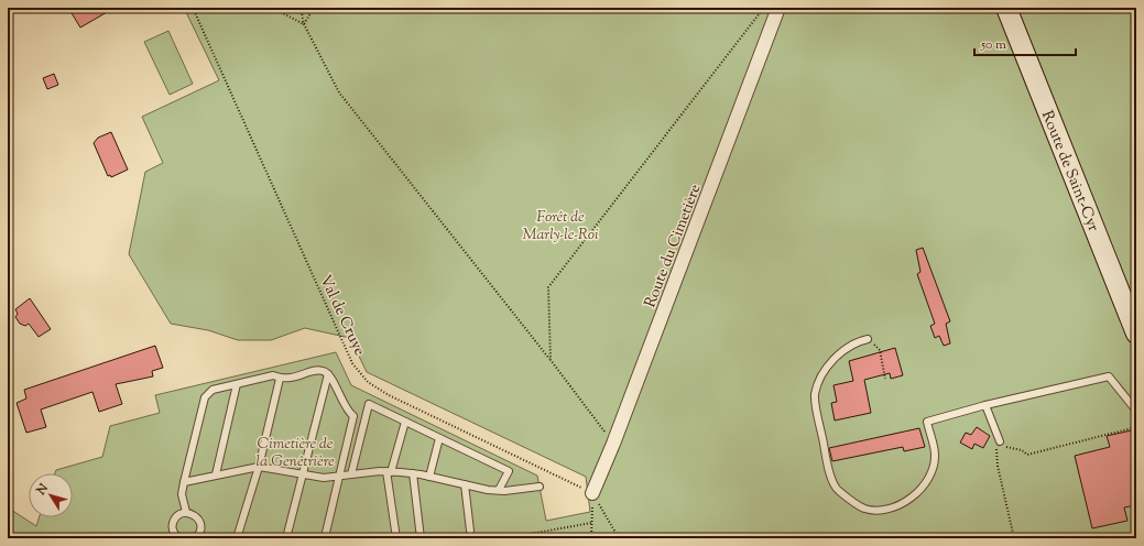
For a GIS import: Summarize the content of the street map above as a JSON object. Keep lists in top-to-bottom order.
{
  "streets": {
    "main road": ["Route de Saint-Cyr"],
    "street": ["Route du Cimetière"],
    "path": ["Val de Cruye"]
  },
  "crossings": [
    ["Route du Cimetière", "Val de Cruye"]
  ],
  "parks": ["Forêt de Marly-le-Roi", "Cimetière de la Genêtrière"],
  "scale_bar": "50 m",
  "north": "top left"
}
